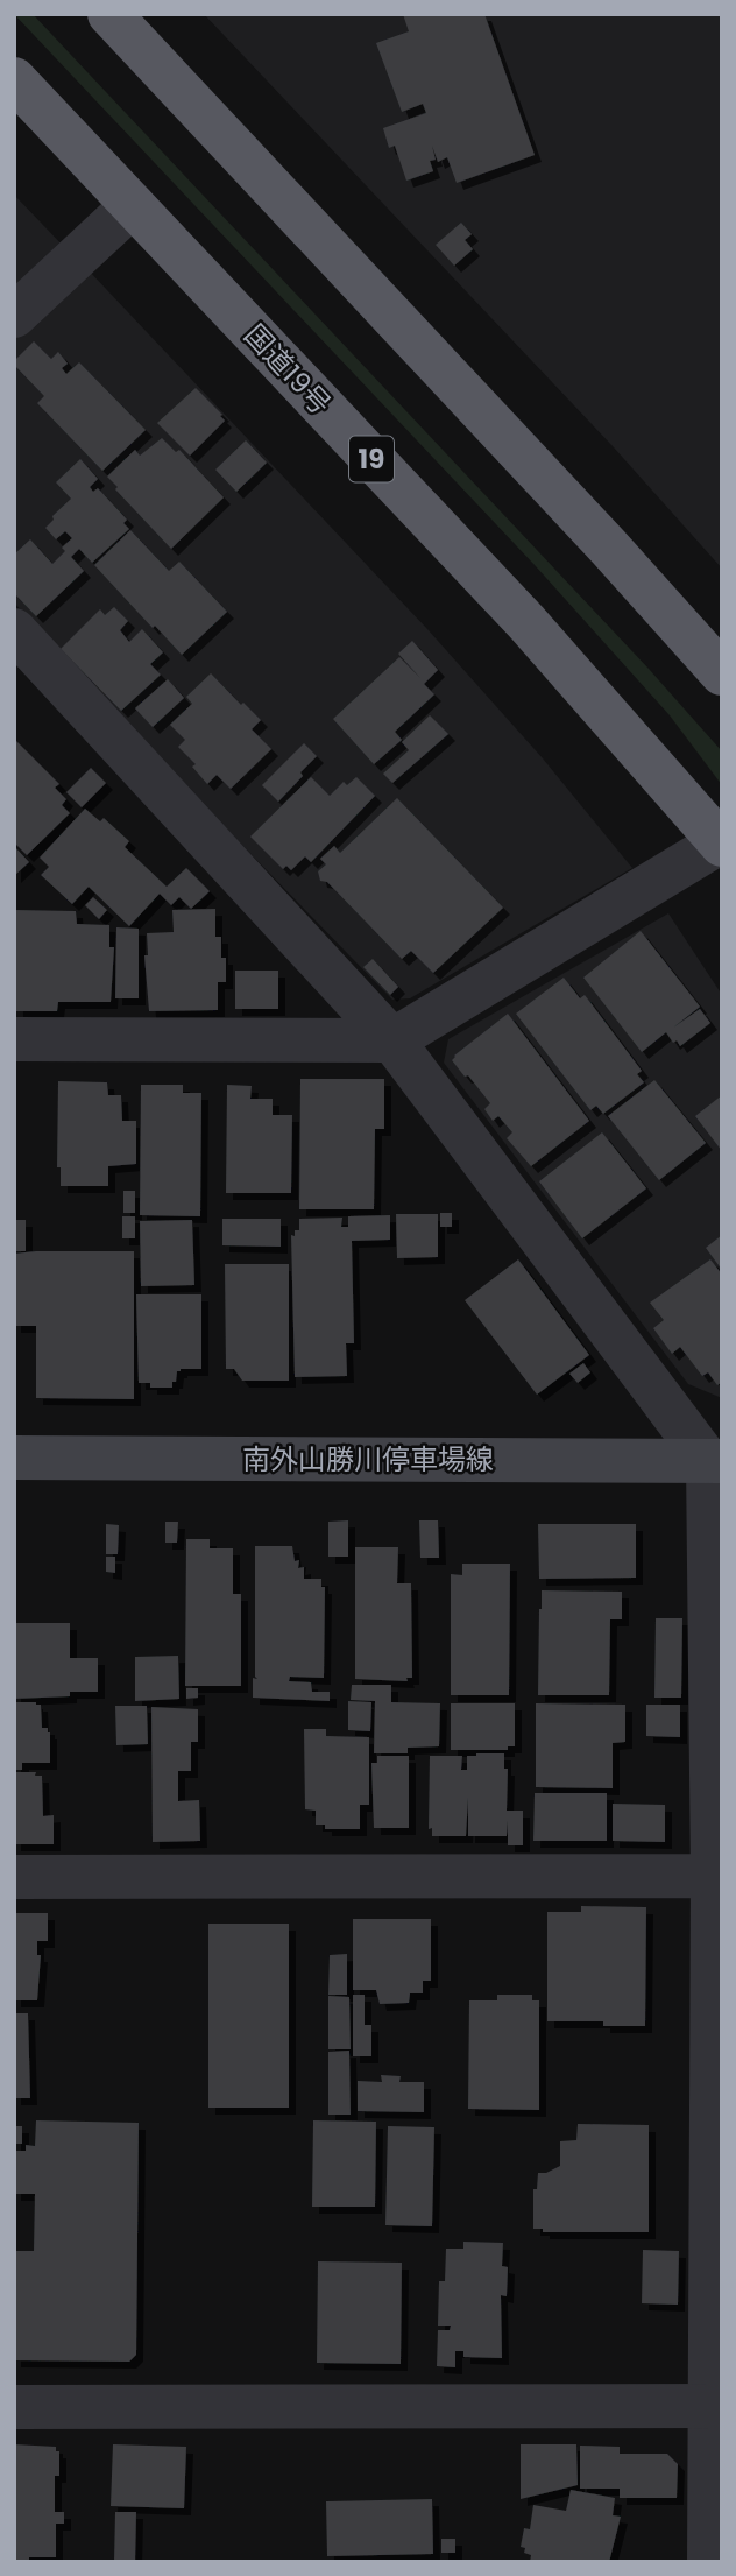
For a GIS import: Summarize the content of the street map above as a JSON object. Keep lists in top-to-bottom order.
{
  "streets": {
    "highway": ["国道19号", "19"],
    "main road": ["南外山勝川停車場線"]
  }
}
